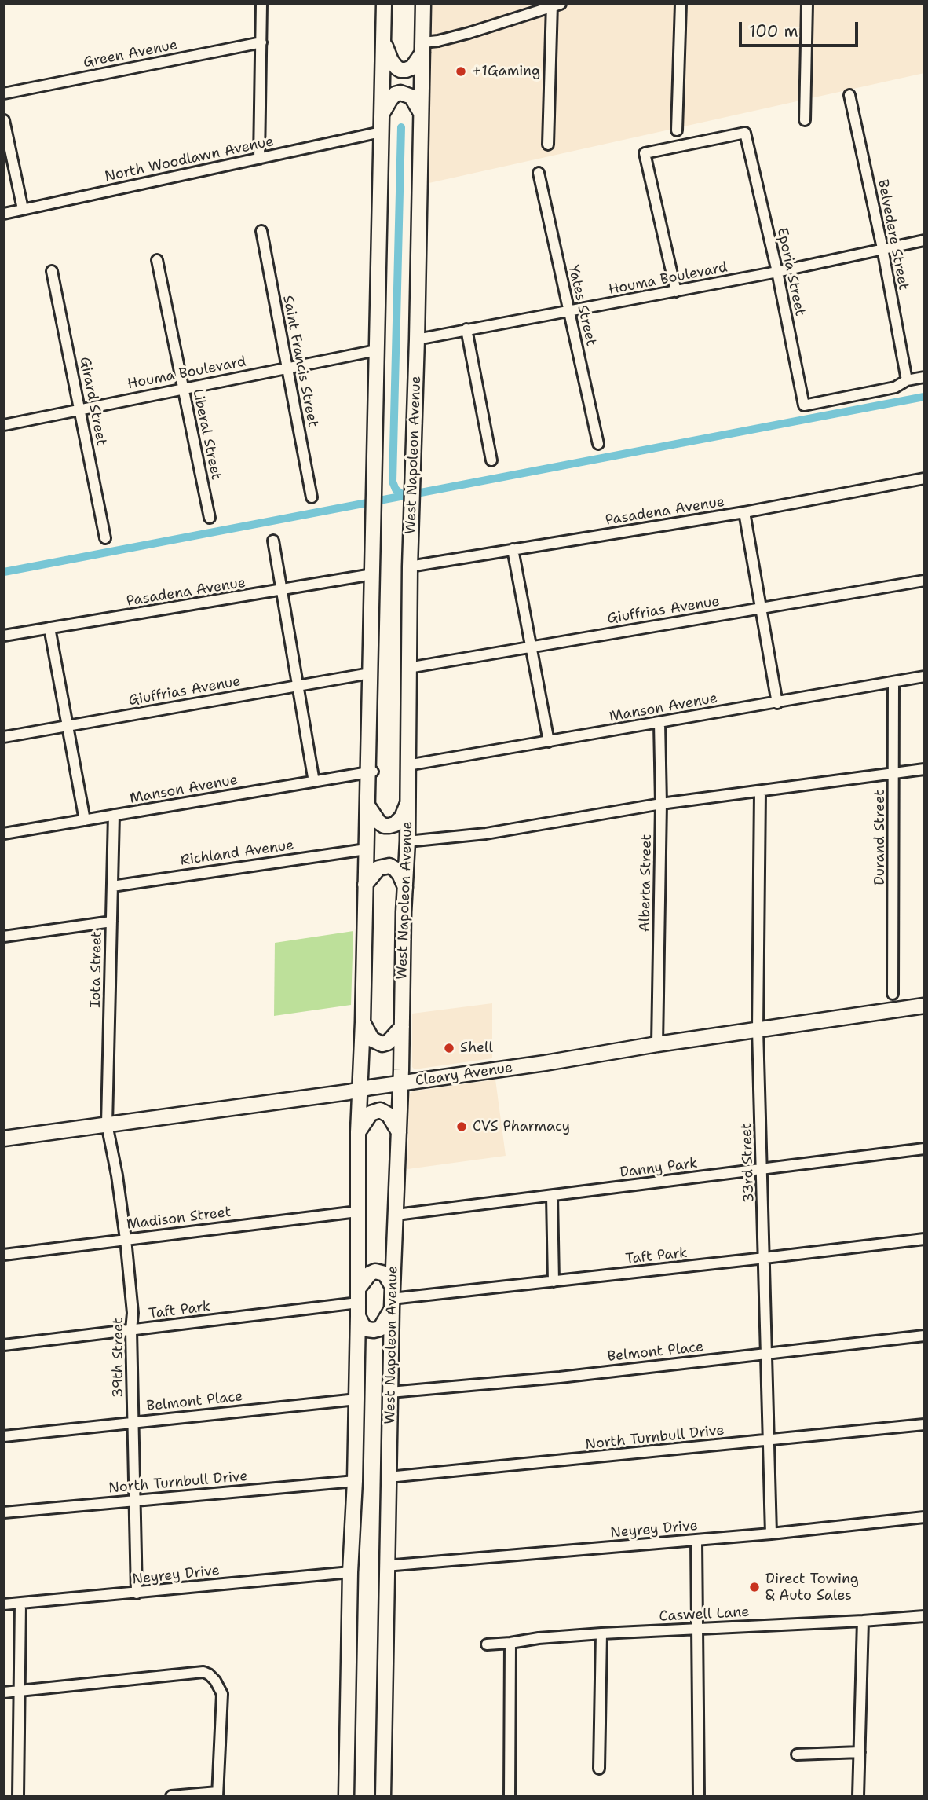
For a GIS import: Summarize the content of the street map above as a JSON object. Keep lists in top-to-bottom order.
{
  "streets": {
    "main road": ["West Napoleon Avenue", "Cleary Avenue"],
    "street": [
      "Green Avenue",
      "North Woodlawn Avenue",
      "Belvedere Street",
      "Eporia Street",
      "Houma Boulevard",
      "Yates Street",
      "Saint Francis Street",
      "Girard Street",
      "Liberal Street",
      "Pasadena Avenue",
      "Giuffrias Avenue",
      "Manson Avenue",
      "Durand Street",
      "Richland Avenue",
      "Alberta Street",
      "Iota Street",
      "33rd Street",
      "Danny Park",
      "Madison Street",
      "Taft Park",
      "Belmont Place",
      "39th Street",
      "North Turnbull Drive",
      "Neyrey Drive",
      "Caswell Lane"
    ]
  },
  "crossings": [
    ["Belvedere Street", "Eporia Street"],
    ["Belvedere Street", "Houma Boulevard"],
    ["Eporia Street", "Houma Boulevard"],
    ["Houma Boulevard", "Yates Street"],
    ["Houma Boulevard", "Saint Francis Street"],
    ["Houma Boulevard", "Girard Street"],
    ["Houma Boulevard", "Liberal Street"],
    ["Houma Boulevard", "West Napoleon Avenue"],
    ["West Napoleon Avenue", "Pasadena Avenue"],
    ["West Napoleon Avenue", "Giuffrias Avenue"],
    ["West Napoleon Avenue", "Manson Avenue"],
    ["West Napoleon Avenue", "Cleary Avenue"],
    ["West Napoleon Avenue", "Danny Park"],
    ["West Napoleon Avenue", "Taft Park"],
    ["West Napoleon Avenue", "Belmont Place"],
    ["West Napoleon Avenue", "North Turnbull Drive"],
    ["West Napoleon Avenue", "Neyrey Drive"],
    ["Manson Avenue", "Durand Street"],
    ["Manson Avenue", "Alberta Street"],
    ["Manson Avenue", "Iota Street"],
    ["Richland Avenue", "Iota Street"],
    ["Alberta Street", "Cleary Avenue"],
    ["Iota Street", "Cleary Avenue"],
    ["Iota Street", "39th Street"],
    ["Cleary Avenue", "33rd Street"],
    ["Cleary Avenue", "39th Street"],
    ["33rd Street", "Danny Park"],
    ["33rd Street", "Taft Park"],
    ["33rd Street", "Belmont Place"],
    ["33rd Street", "North Turnbull Drive"],
    ["33rd Street", "Neyrey Drive"],
    ["Madison Street", "39th Street"],
    ["Taft Park", "39th Street"],
    ["Belmont Place", "39th Street"],
    ["39th Street", "North Turnbull Drive"],
    ["39th Street", "Neyrey Drive"]
  ],
  "places": [
    "+1Gaming",
    "Shell",
    "CVS Pharmacy",
    "Direct Towing & Auto Sales"
  ],
  "scale_bar": "100 m"
}
